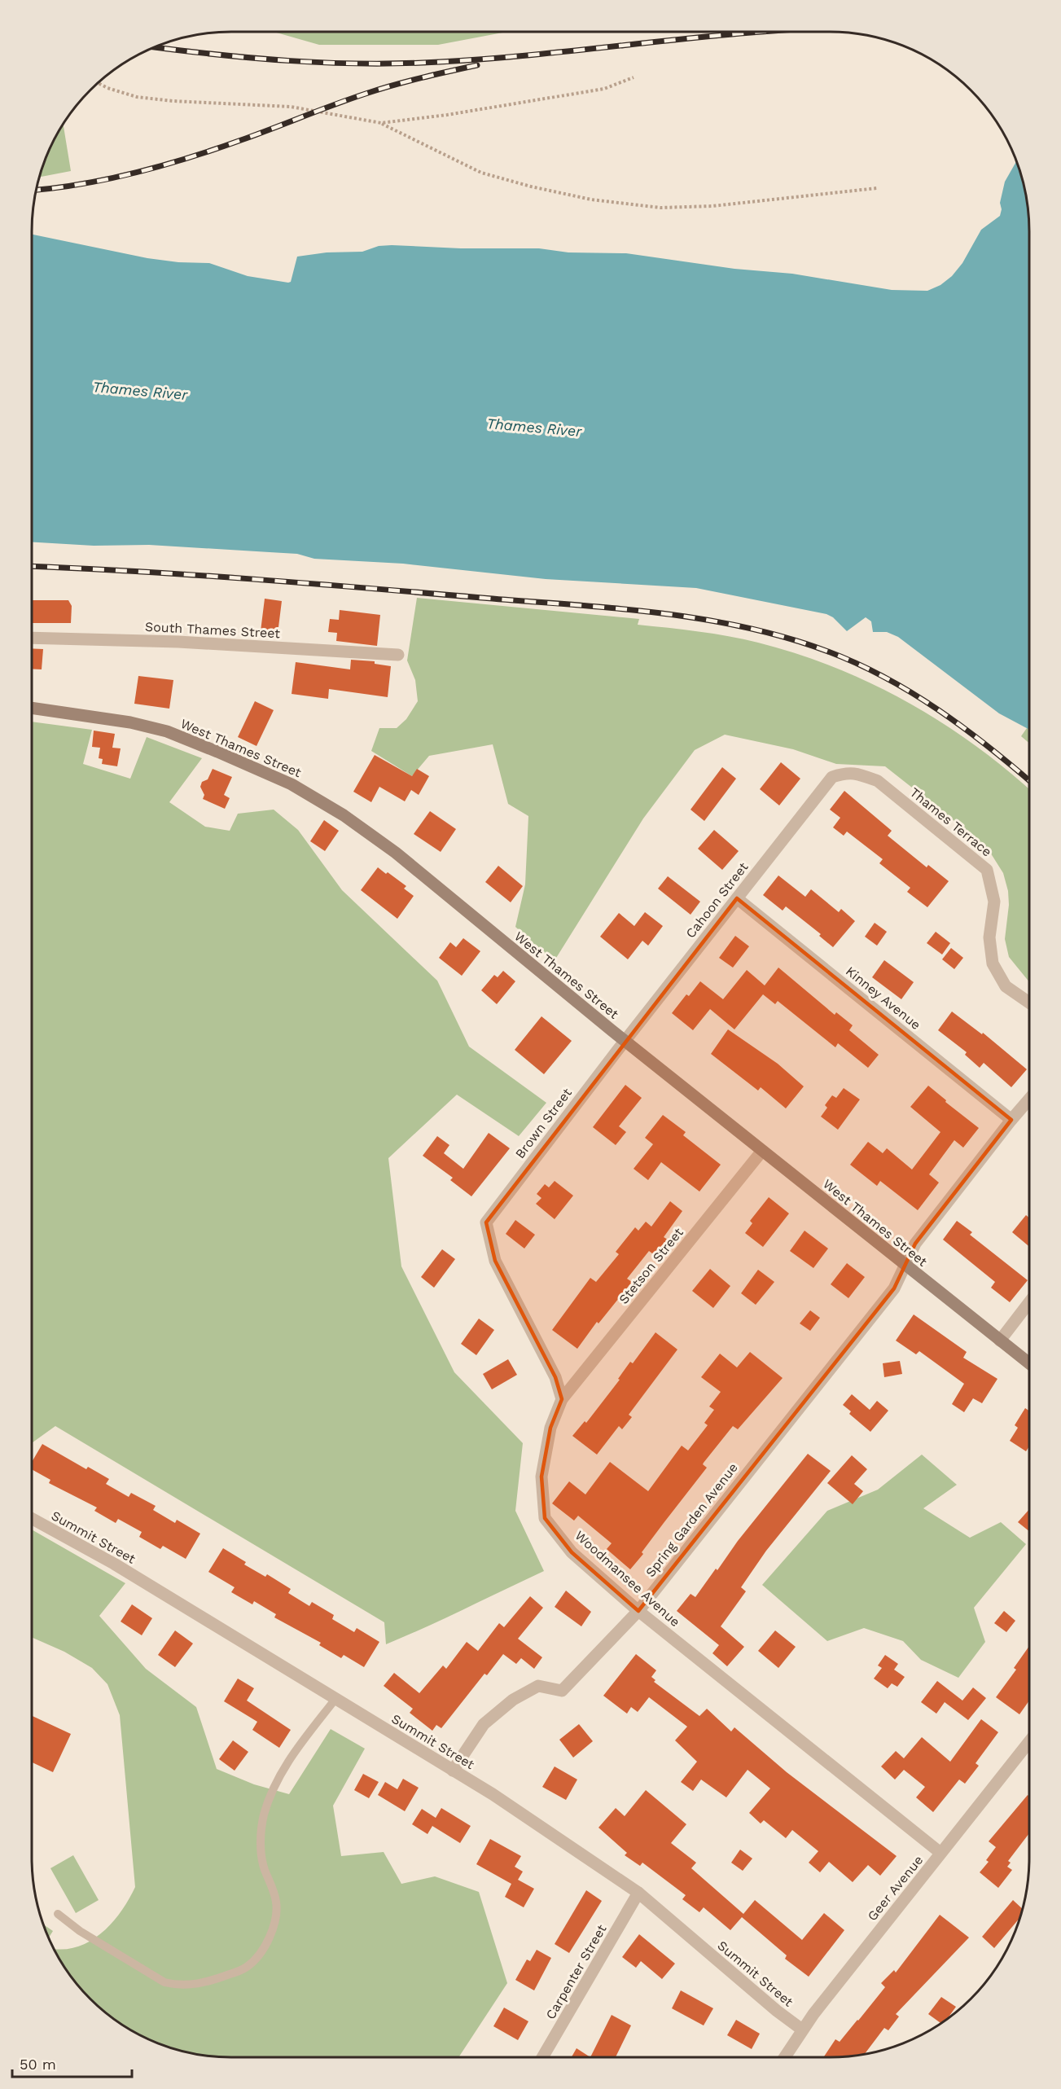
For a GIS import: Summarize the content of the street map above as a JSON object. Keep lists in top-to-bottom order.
{
  "streets": {
    "main road": ["West Thames Street"],
    "street": [
      "South Thames Street",
      "Thames Terrace",
      "Cahoon Street",
      "Kinney Avenue",
      "Brown Street",
      "Stetson Street",
      "Spring Garden Avenue",
      "Summit Street",
      "Woodmansee Avenue",
      "Geer Avenue",
      "Carpenter Street"
    ]
  },
  "crossings": [
    ["West Thames Street", "Cahoon Street"],
    ["West Thames Street", "Brown Street"],
    ["West Thames Street", "Stetson Street"],
    ["West Thames Street", "Spring Garden Avenue"],
    ["Thames Terrace", "Cahoon Street"],
    ["Cahoon Street", "Kinney Avenue"],
    ["Cahoon Street", "Brown Street"],
    ["Brown Street", "Stetson Street"],
    ["Brown Street", "Woodmansee Avenue"],
    ["Stetson Street", "Woodmansee Avenue"],
    ["Spring Garden Avenue", "Summit Street"],
    ["Spring Garden Avenue", "Woodmansee Avenue"],
    ["Summit Street", "Geer Avenue"],
    ["Summit Street", "Carpenter Street"],
    ["Woodmansee Avenue", "Geer Avenue"]
  ],
  "water": ["Thames River"],
  "scale_bar": "50 m"
}
